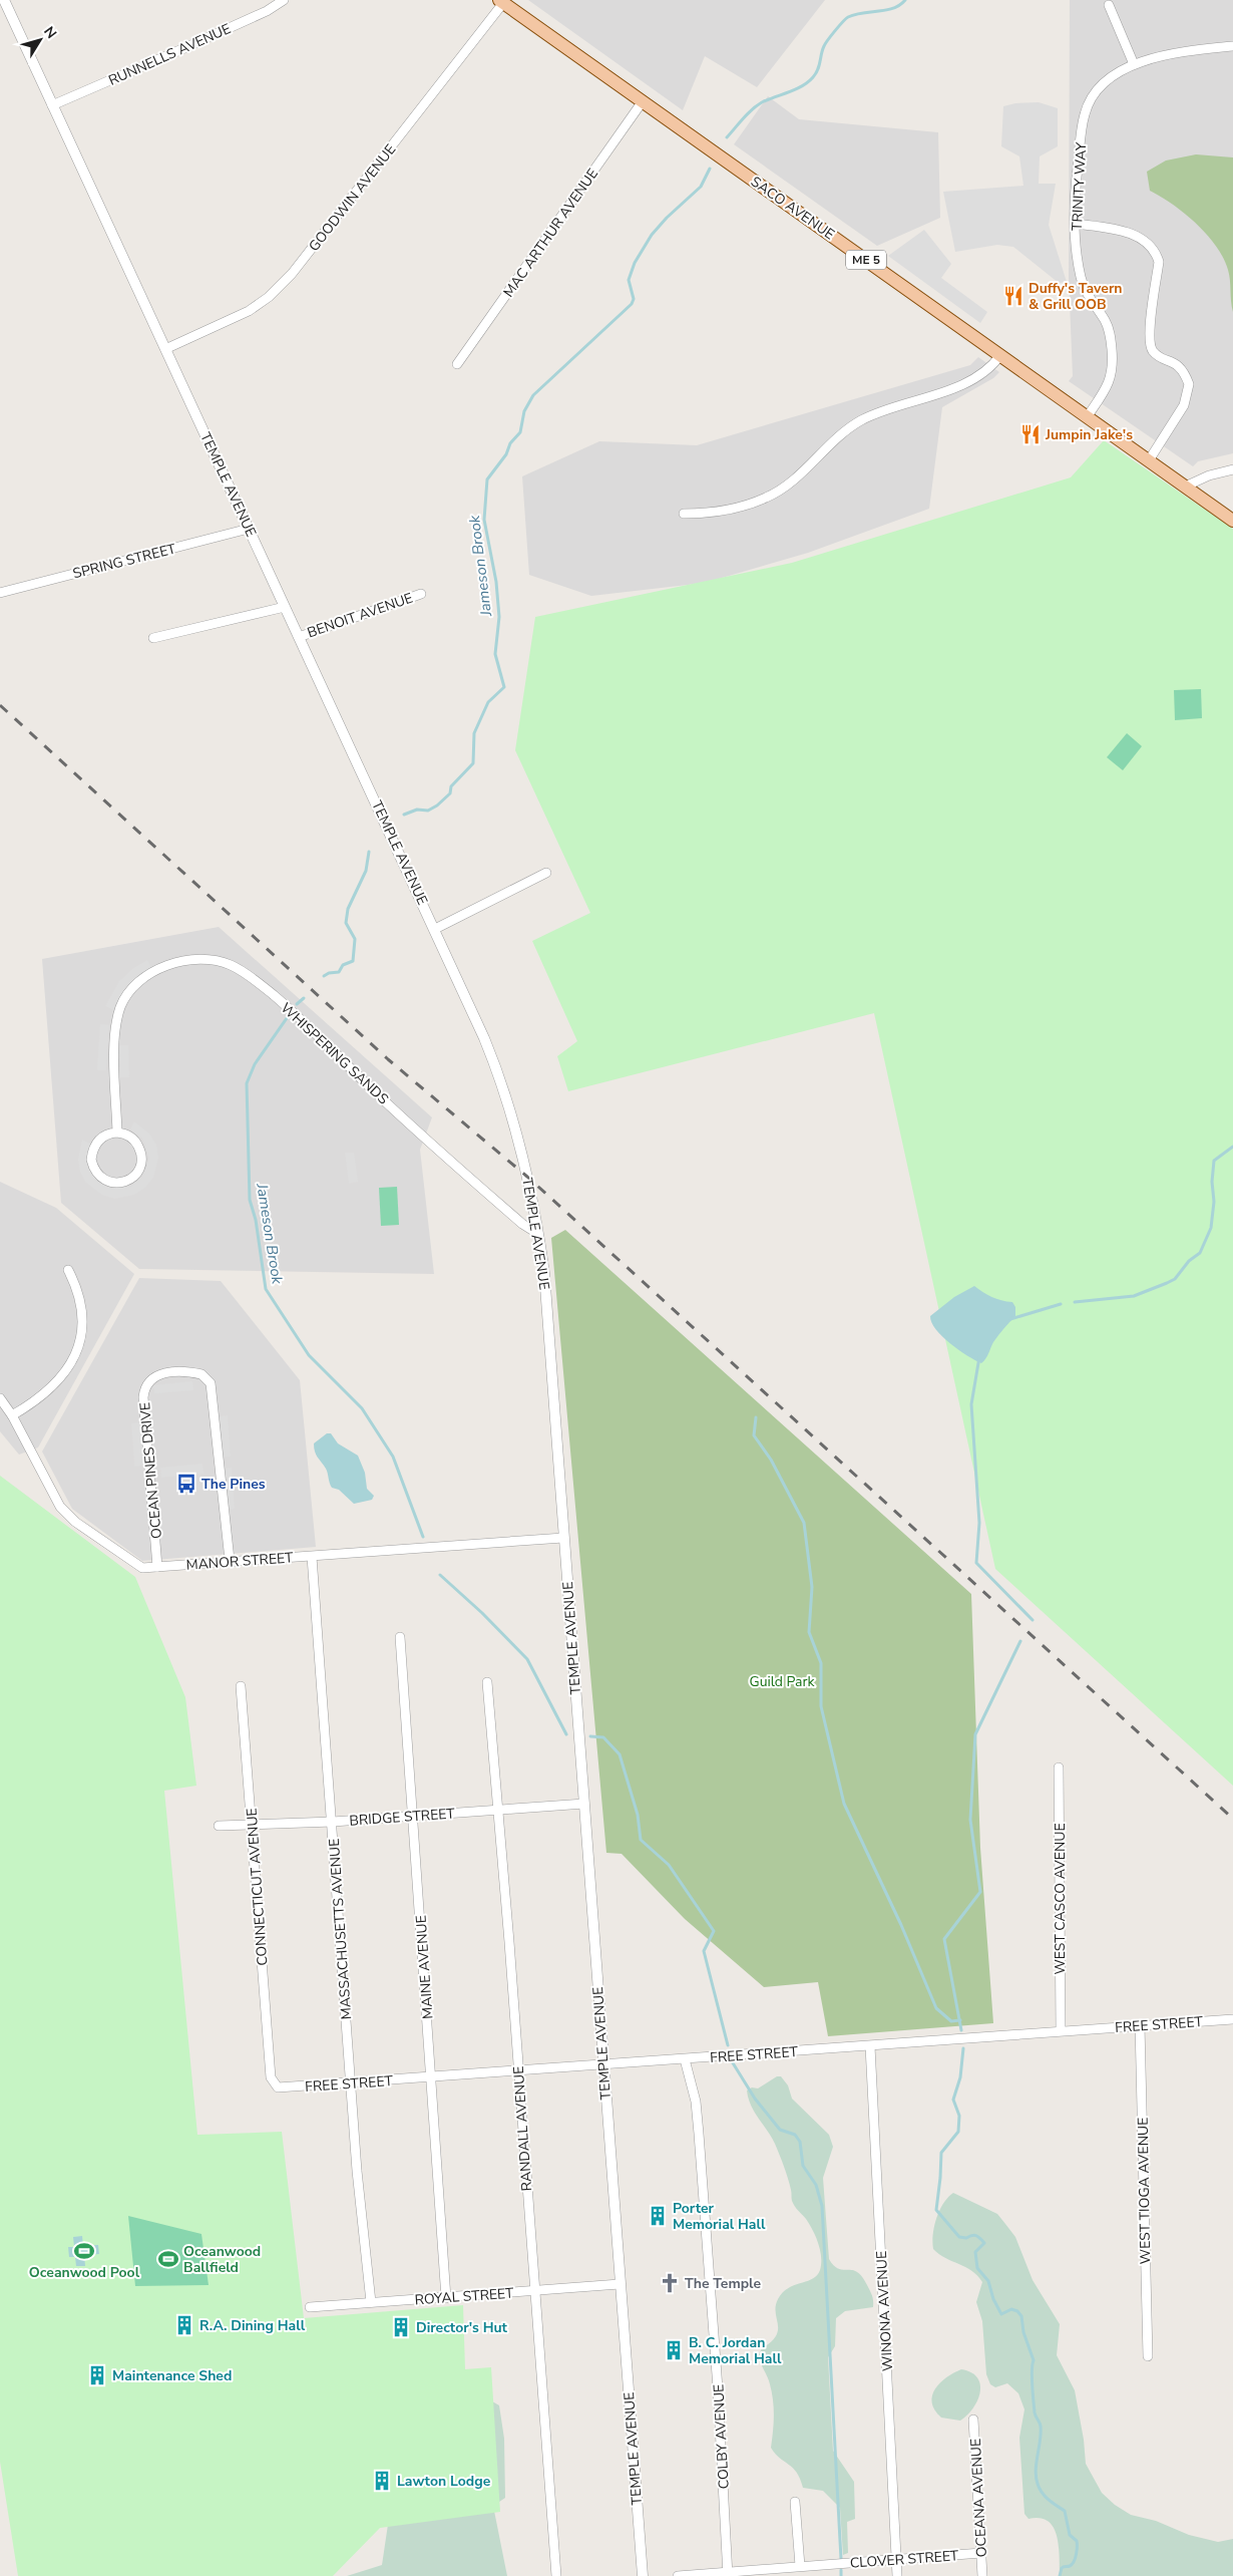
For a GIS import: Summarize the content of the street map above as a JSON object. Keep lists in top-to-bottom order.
{
  "streets": {
    "main road": ["SACO AVENUE", "ME 5"],
    "street": [
      "RUNNELLS AVENUE",
      "TRINITY WAY",
      "GOODWIN AVENUE",
      "MAC ARTHUR AVENUE",
      "TEMPLE AVENUE",
      "SPRING STREET",
      "BENOIT AVENUE",
      "WHISPERING SANDS",
      "OCEAN PINES DRIVE",
      "MANOR STREET",
      "BRIDGE STREET",
      "CONNECTICUT AVENUE",
      "WEST CASCO AVENUE",
      "MASSACHUSETTS AVENUE",
      "MAINE AVENUE",
      "FREE STREET",
      "RANDALL AVENUE",
      "WEST TIOGA AVENUE",
      "ROYAL STREET",
      "WINONA AVENUE",
      "COLBY AVENUE",
      "OCEANA AVENUE",
      "CLOVER STREET"
    ]
  },
  "crossings": [
    ["RUNNELLS AVENUE", "TEMPLE AVENUE"],
    ["TRINITY WAY", "SACO AVENUE"],
    ["GOODWIN AVENUE", "SACO AVENUE"],
    ["GOODWIN AVENUE", "TEMPLE AVENUE"],
    ["SACO AVENUE", "MAC ARTHUR AVENUE"],
    ["TEMPLE AVENUE", "SPRING STREET"],
    ["TEMPLE AVENUE", "BENOIT AVENUE"],
    ["TEMPLE AVENUE", "WHISPERING SANDS"],
    ["TEMPLE AVENUE", "MANOR STREET"],
    ["TEMPLE AVENUE", "BRIDGE STREET"],
    ["TEMPLE AVENUE", "FREE STREET"],
    ["TEMPLE AVENUE", "ROYAL STREET"],
    ["OCEAN PINES DRIVE", "MANOR STREET"],
    ["MANOR STREET", "MASSACHUSETTS AVENUE"],
    ["BRIDGE STREET", "CONNECTICUT AVENUE"],
    ["BRIDGE STREET", "MASSACHUSETTS AVENUE"],
    ["BRIDGE STREET", "MAINE AVENUE"],
    ["BRIDGE STREET", "RANDALL AVENUE"],
    ["CONNECTICUT AVENUE", "FREE STREET"],
    ["WEST CASCO AVENUE", "FREE STREET"],
    ["MASSACHUSETTS AVENUE", "FREE STREET"],
    ["MASSACHUSETTS AVENUE", "ROYAL STREET"],
    ["MAINE AVENUE", "FREE STREET"],
    ["MAINE AVENUE", "ROYAL STREET"],
    ["FREE STREET", "RANDALL AVENUE"],
    ["FREE STREET", "WEST TIOGA AVENUE"],
    ["FREE STREET", "WINONA AVENUE"],
    ["FREE STREET", "COLBY AVENUE"],
    ["RANDALL AVENUE", "ROYAL STREET"],
    ["WINONA AVENUE", "CLOVER STREET"],
    ["COLBY AVENUE", "CLOVER STREET"],
    ["OCEANA AVENUE", "CLOVER STREET"]
  ],
  "water": ["Jameson Brook"],
  "parks": ["Guild Park"],
  "places": {
    "restaurant": ["Duffy's Tavern & Grill OOB", "Jumpin Jake's"],
    "bus stop": ["The Pines"],
    "building": [
      "Porter Memorial Hall",
      "R.A. Dining Hall",
      "Director's Hut",
      "B. C. Jordan Memorial Hall",
      "Maintenance Shed",
      "Lawton Lodge"
    ],
    "sports": ["Oceanwood Pool", "Oceanwood Ballfield"],
    "church": ["The Temple"]
  },
  "north": "top right"
}
